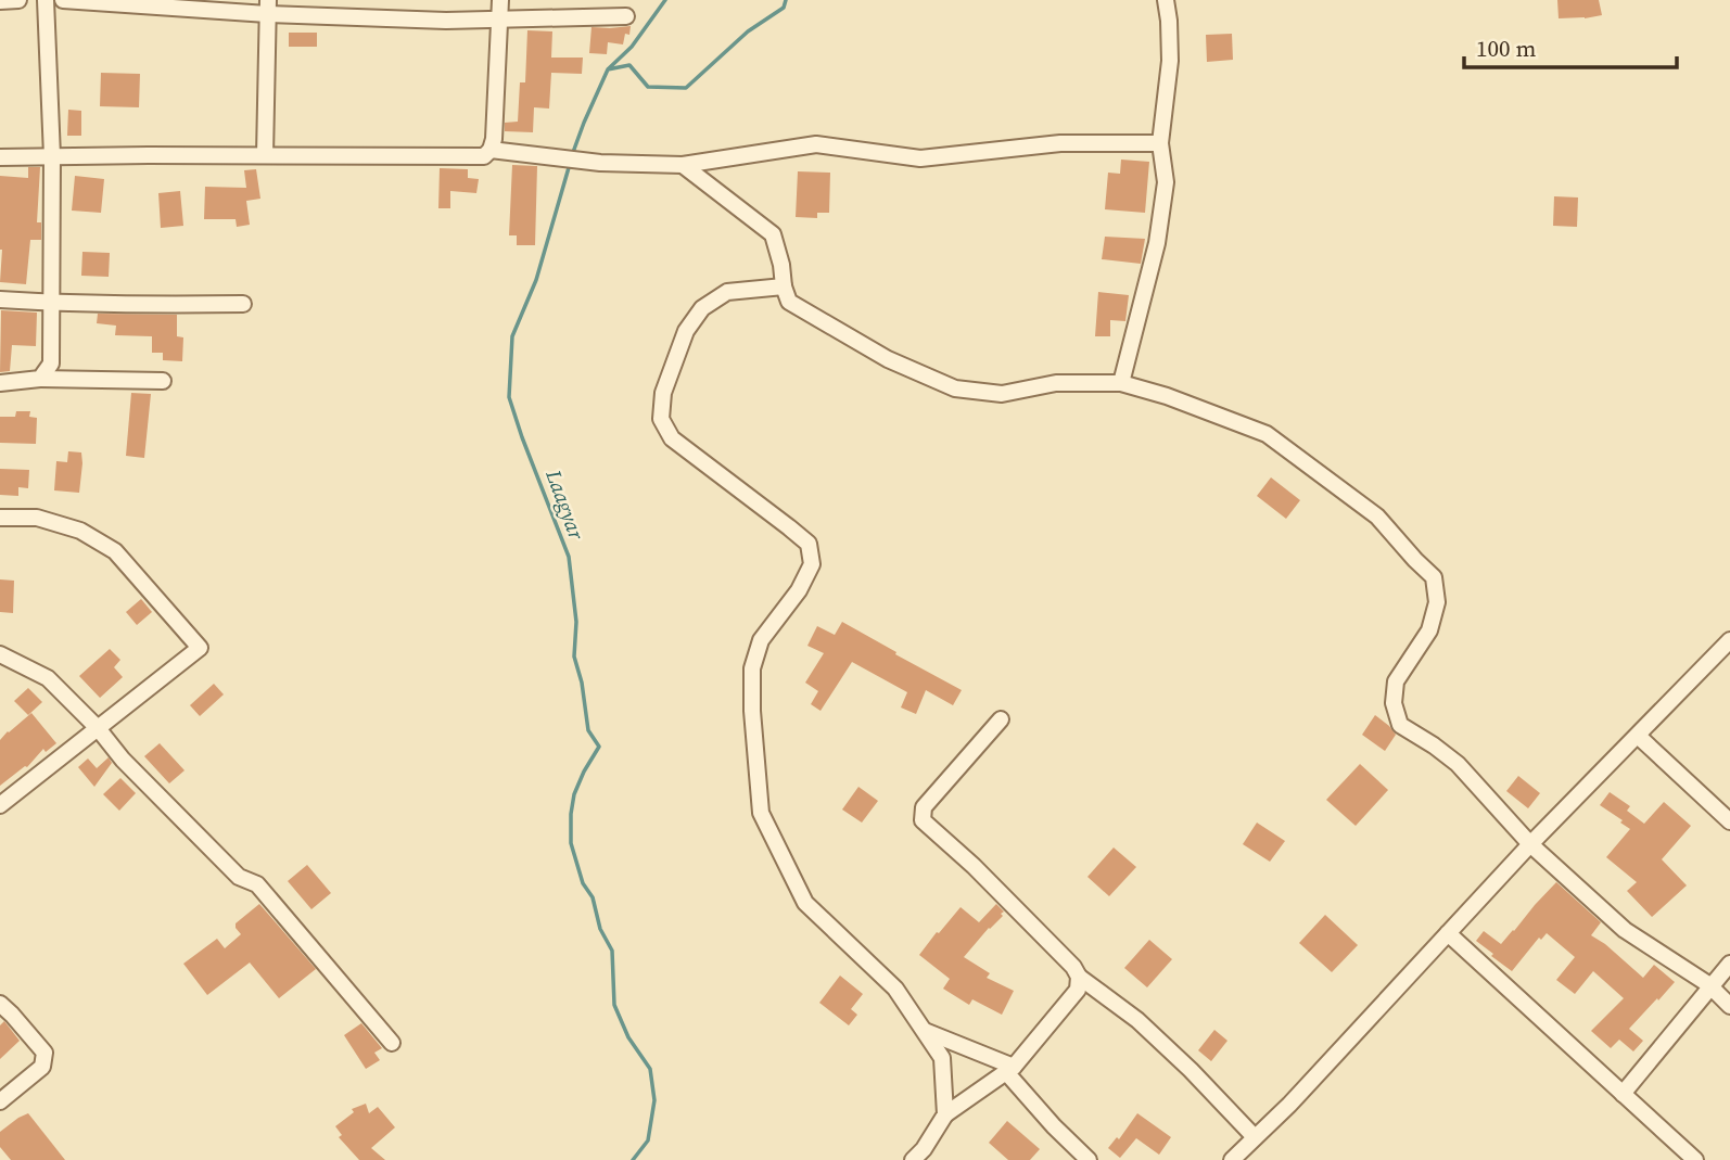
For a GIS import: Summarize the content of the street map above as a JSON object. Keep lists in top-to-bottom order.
{
  "water": ["Laagyar"],
  "scale_bar": "100 m"
}
